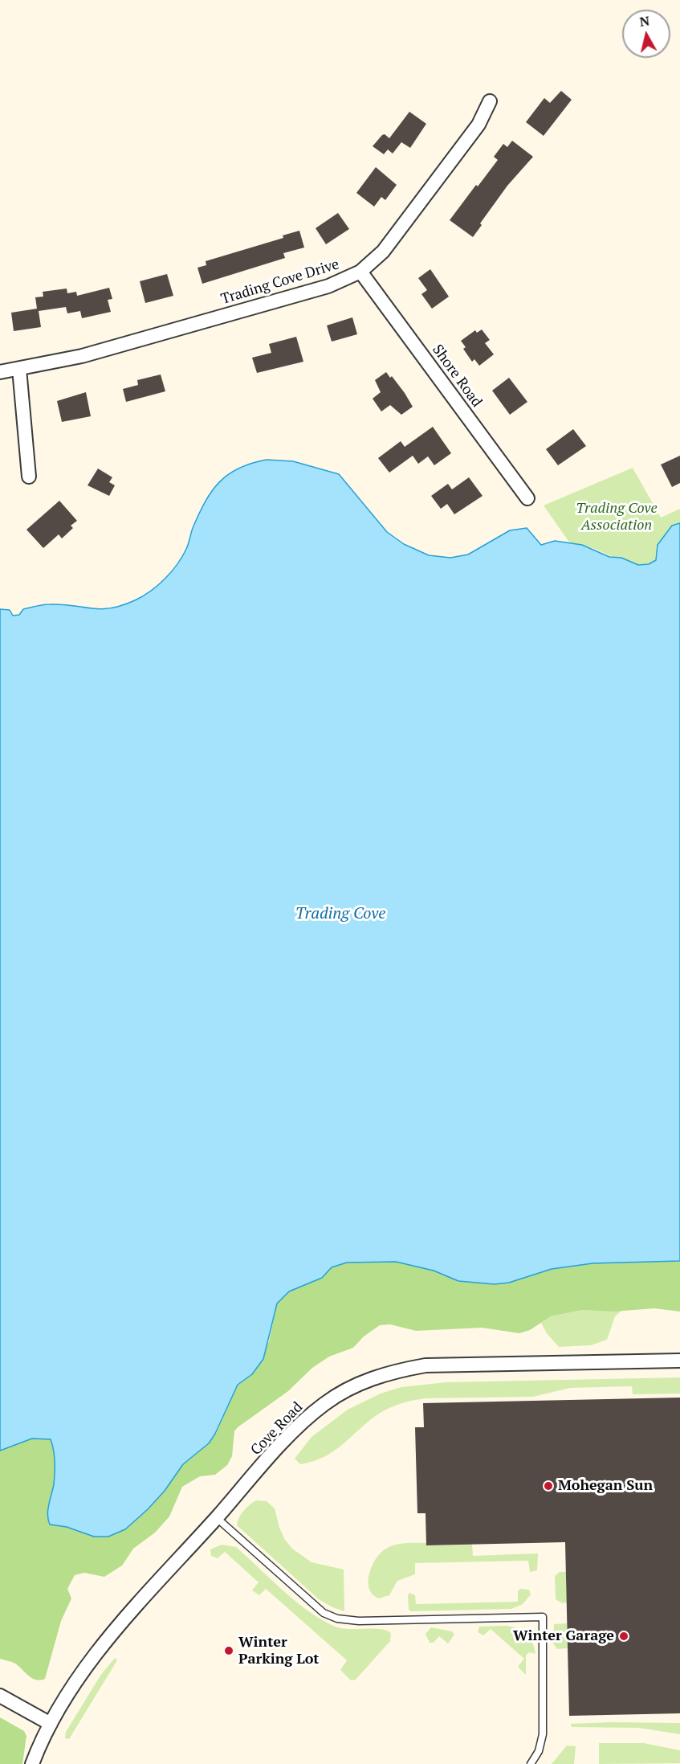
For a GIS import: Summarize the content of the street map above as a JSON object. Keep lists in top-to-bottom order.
{
  "streets": {
    "street": ["Trading Cove Drive", "Shore Road", "Cove Road"]
  },
  "crossings": [
    ["Trading Cove Drive", "Shore Road"]
  ],
  "water": ["Trading Cove"],
  "parks": ["Trading Cove Association"],
  "places": ["Mohegan Sun", "Winter Garage", "Winter Parking Lot"],
  "north": "top"
}
